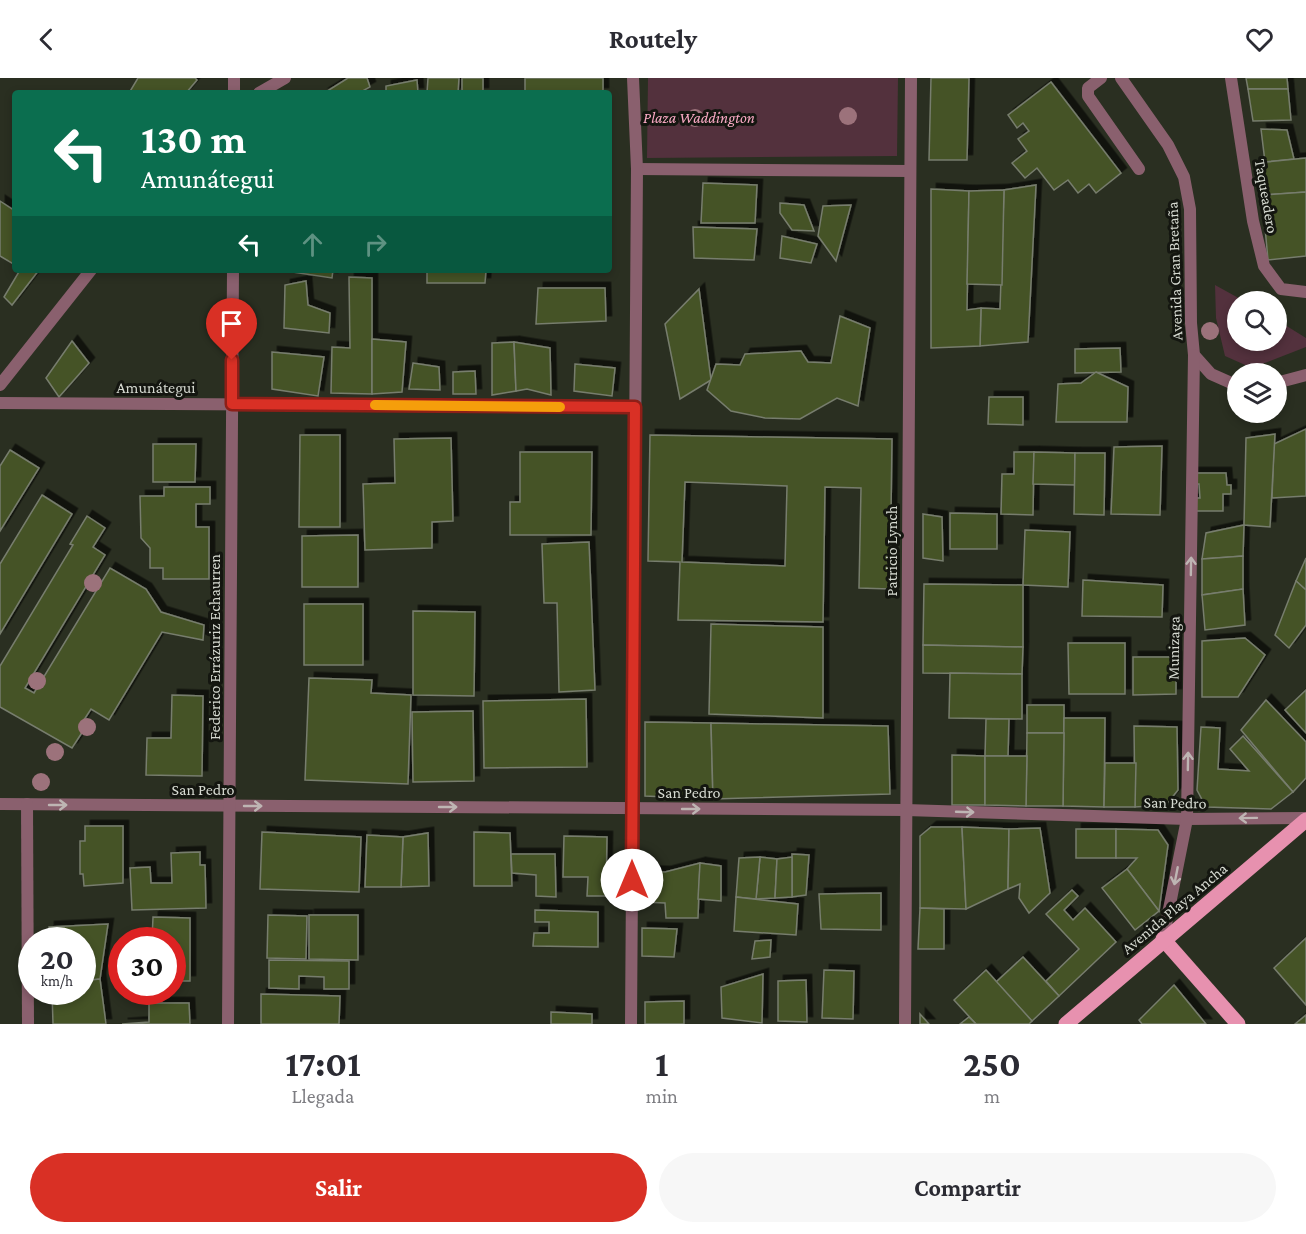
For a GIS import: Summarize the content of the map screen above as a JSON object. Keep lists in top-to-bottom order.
{
  "streets": {
    "main road": ["Avenida Playa Ancha"],
    "street": [
      "Taqueadero",
      "Avenida Gran Bretaña",
      "Amunátegui",
      "Patricio Lynch",
      "Federico Errázuriz Echaurren",
      "Munizaga",
      "San Pedro"
    ]
  },
  "crossings": [
    ["Avenida Gran Bretaña", "Munizaga"],
    ["Amunátegui", "Federico Errázuriz Echaurren"],
    ["Patricio Lynch", "San Pedro"],
    ["Federico Errázuriz Echaurren", "San Pedro"],
    ["Munizaga", "San Pedro"],
    ["Munizaga", "Avenida Playa Ancha"],
    ["San Pedro", "Avenida Playa Ancha"]
  ],
  "one_way": ["San Pedro"],
  "parks": ["Plaza Waddington"],
  "page": {
    "header": "Routely",
    "turn": ["130 m", "Amunátegui"],
    "speed": "20 km/h",
    "limit": "30",
    "eta": [
      "17:01",
      "Llegada",
      "1",
      "min",
      "250",
      "m"
    ],
    "buttons": ["Salir", "Compartir"]
  }
}
